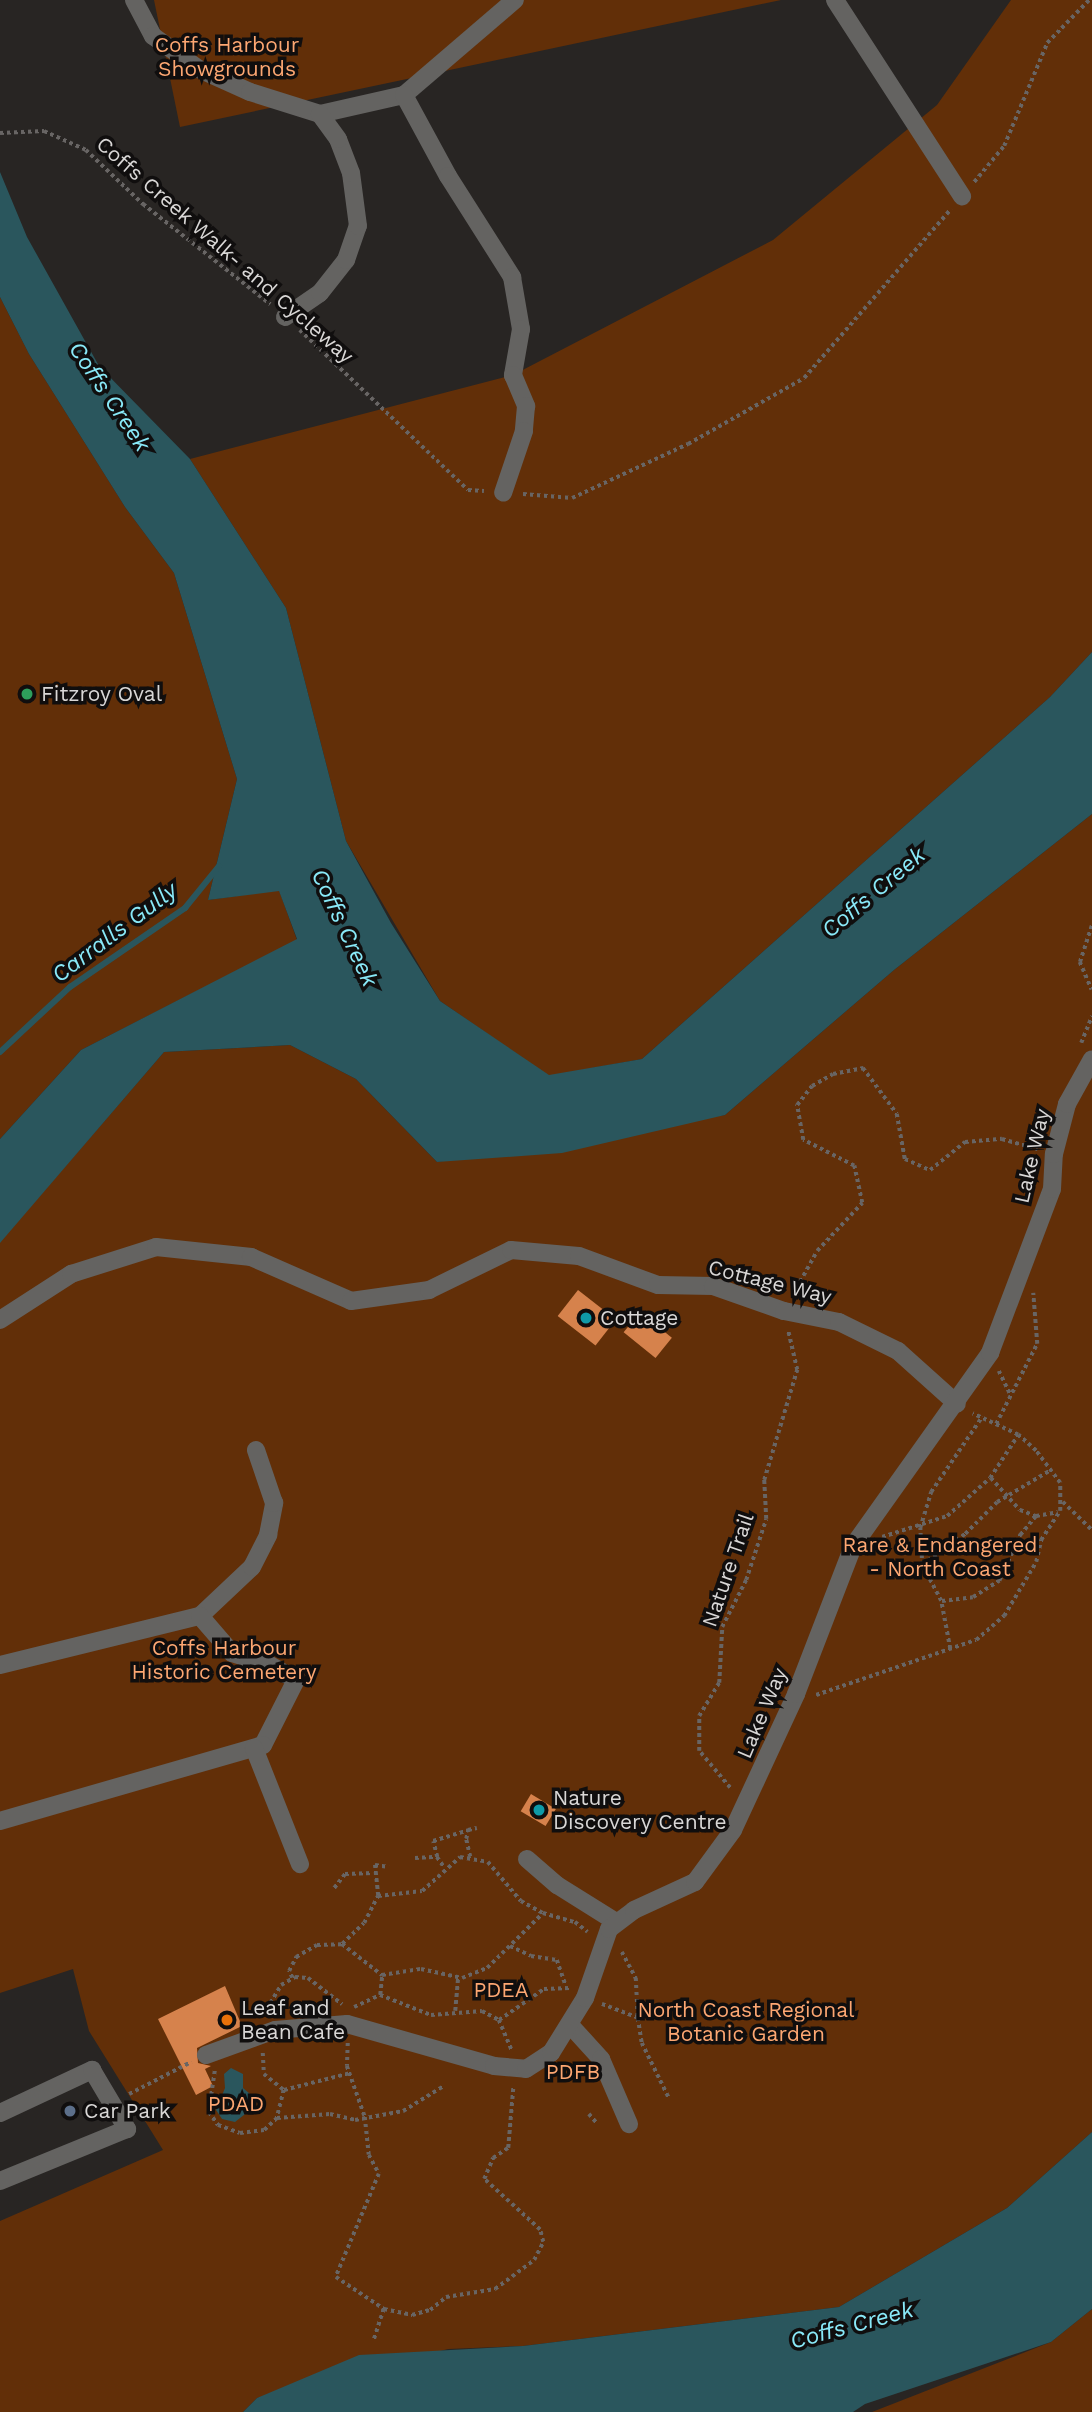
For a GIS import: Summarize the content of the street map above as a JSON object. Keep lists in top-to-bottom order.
{
  "streets": {
    "lane": ["Lake Way", "Cottage Way"],
    "path": ["Coffs Creek Walk- and Cycleway", "Nature Trail"]
  },
  "crossings": [
    ["Lake Way", "Cottage Way"],
    ["Lake Way", "Nature Trail"],
    ["Cottage Way", "Nature Trail"]
  ],
  "water": ["Coffs Creek", "Carralls Gully"],
  "parks": [
    "Coffs Harbour Showgrounds",
    "Rare & Endangered - North Coast",
    "Coffs Harbour Historic Cemetery",
    "PDEA",
    "North Coast Regional Botanic Garden",
    "PDFB",
    "PDAD"
  ],
  "places": [
    "Fitzroy Oval",
    "Cottage",
    "Nature Discovery Centre",
    "Leaf and Bean Cafe",
    "Car Park"
  ]
}
